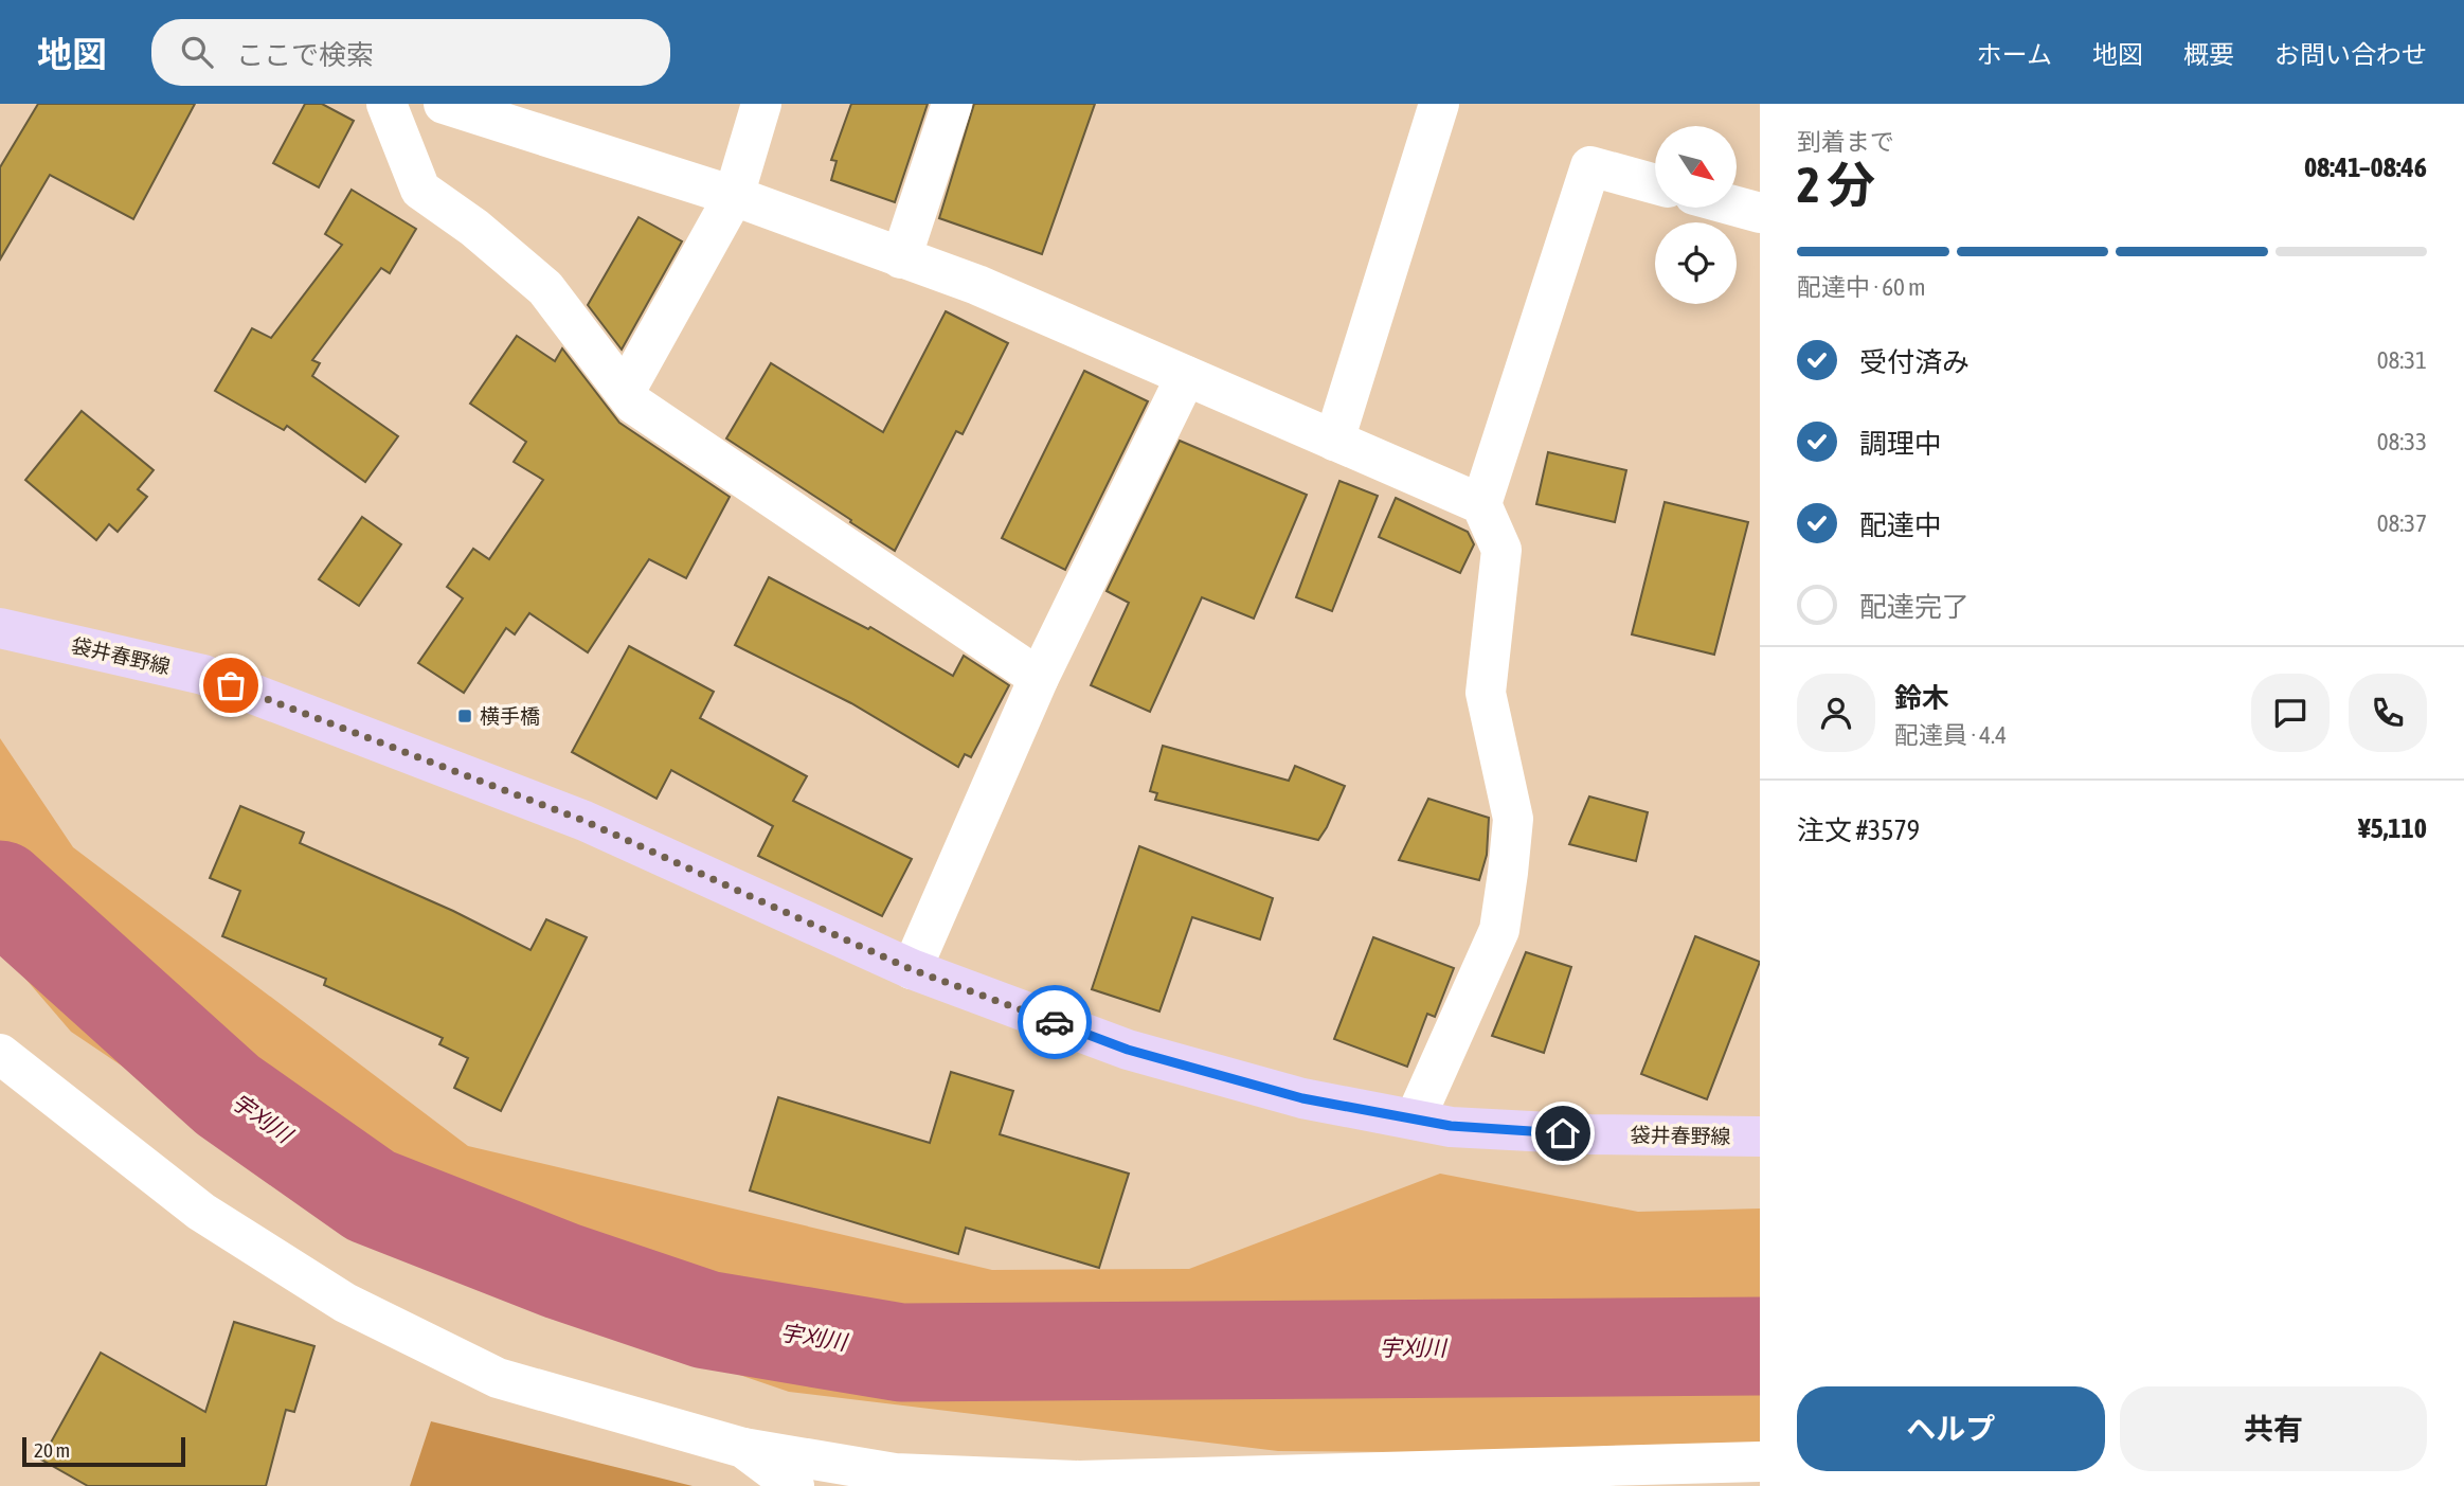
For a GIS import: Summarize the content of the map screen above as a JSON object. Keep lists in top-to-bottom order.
{
  "streets": {
    "main road": ["袋井春野線"]
  },
  "water": ["宇刈川"],
  "places": {
    "transit": ["横手橋"]
  },
  "scale_bar": "20 m",
  "north": "bottom right",
  "page": {
    "header": "地図",
    "search": "ここで検索",
    "nav": [
      "ホーム",
      "地図",
      "概要",
      "お問い合わせ"
    ],
    "heading": ["2 分", "到着まで", "08:41–08:46"],
    "panel": [
      "鈴木",
      "配達員 · 4.4",
      "注文 #3579",
      "¥5,110"
    ],
    "bar": "配達中 · 60 m",
    "list": [
      ["受付済み", "08:31"],
      ["調理中", "08:33"],
      ["配達中", "08:37"],
      "配達完了"
    ],
    "buttons": ["ヘルプ", "共有"],
    "scale": "20 m"
  }
}
